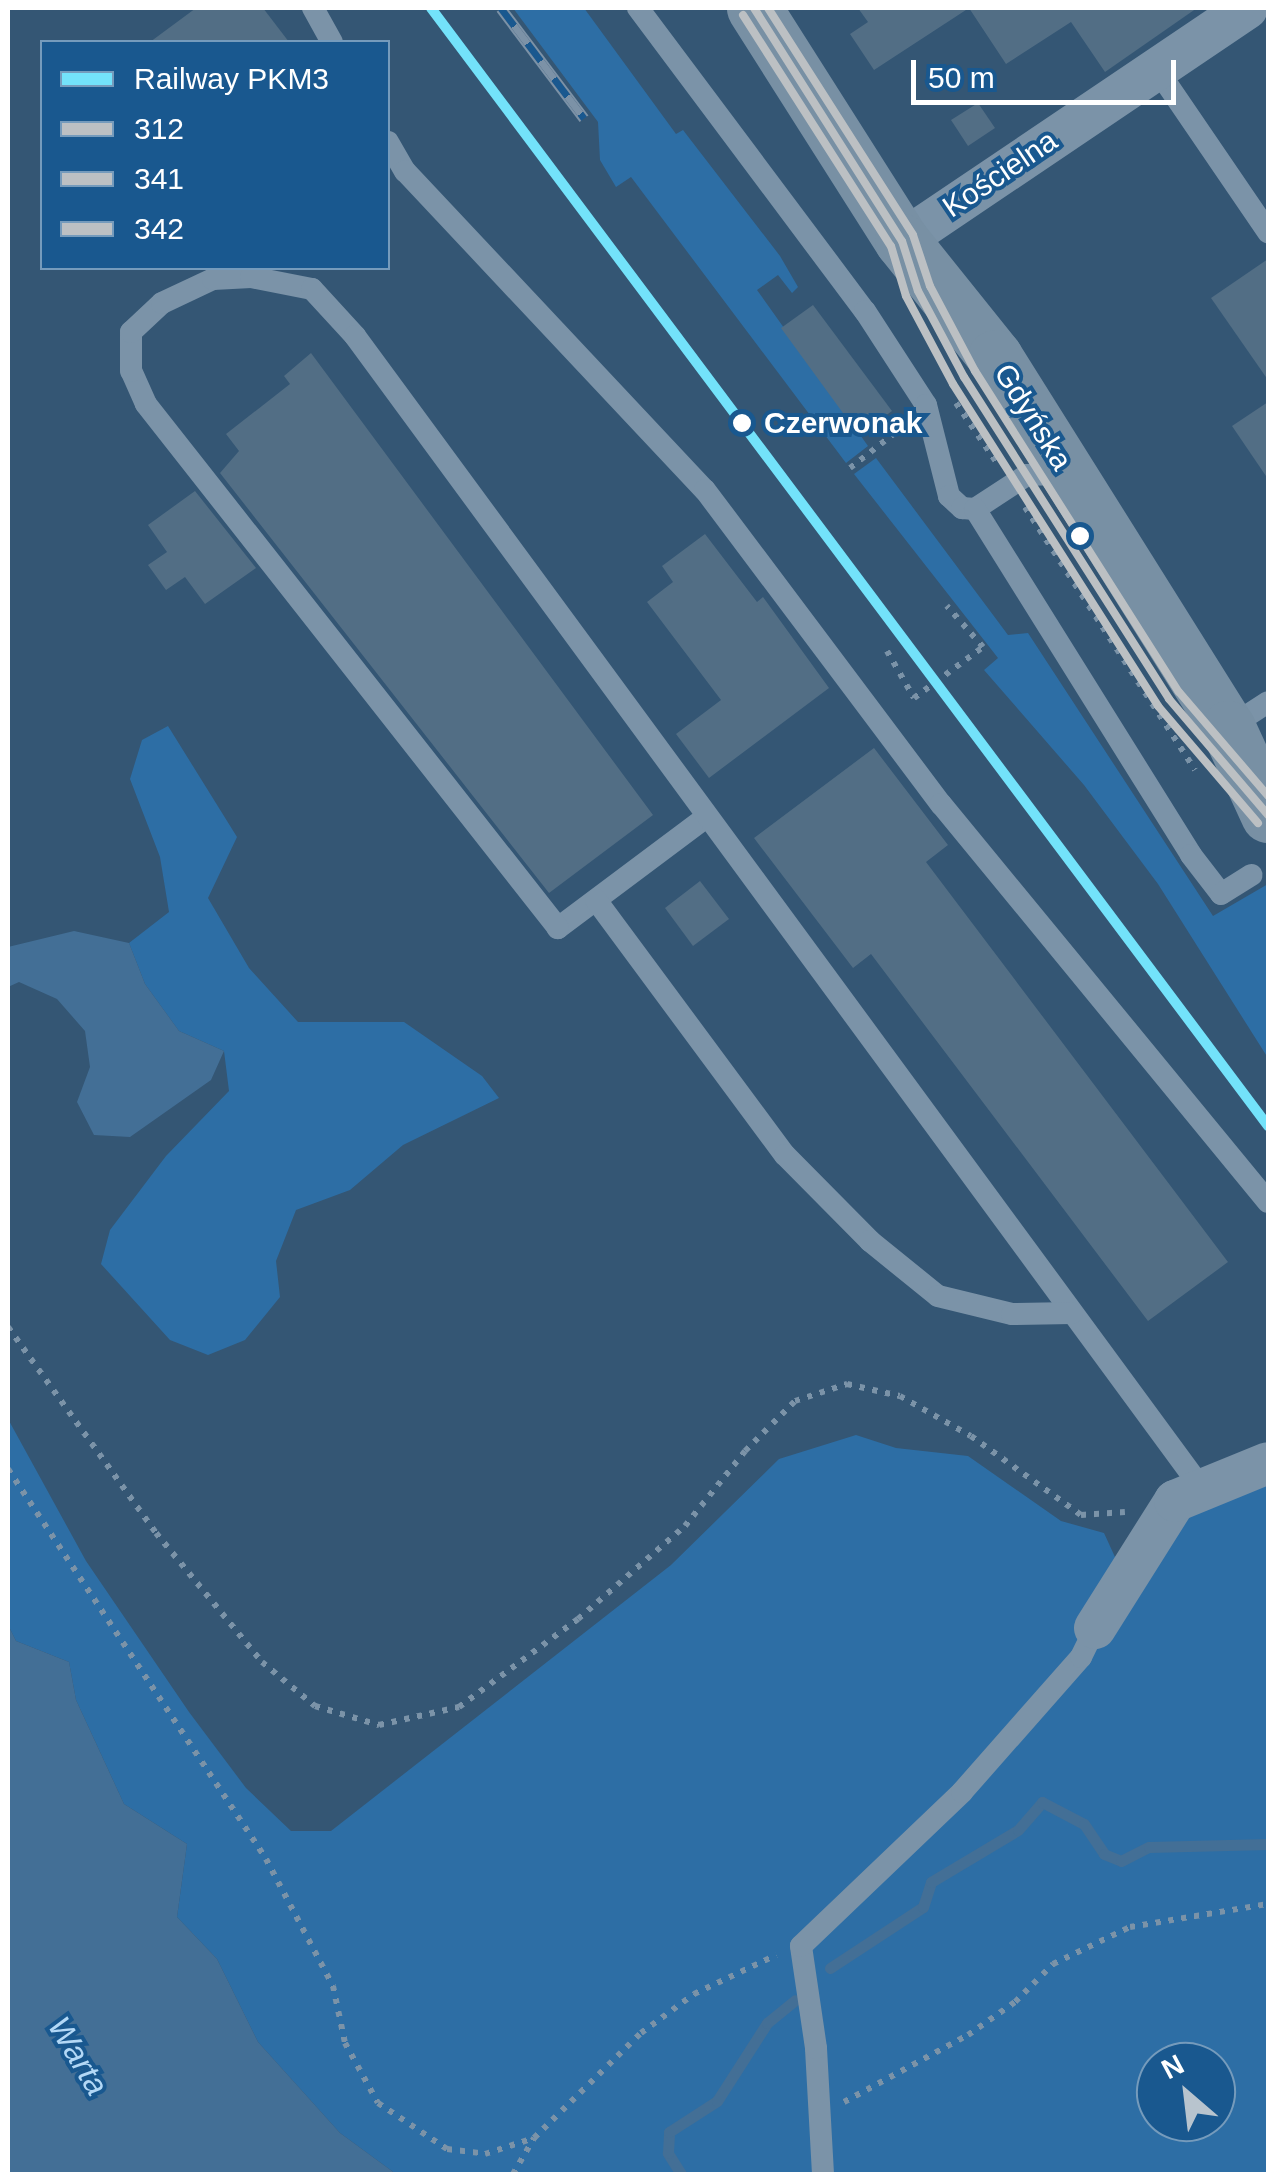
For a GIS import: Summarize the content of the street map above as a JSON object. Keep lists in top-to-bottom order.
{
  "streets": {
    "main road": ["Gdyńska"],
    "street": ["Kościelna"]
  },
  "crossings": [
    ["Kościelna", "Gdyńska"]
  ],
  "water": ["Warta"],
  "places": ["Czerwonak"],
  "lines": [
    "rail line PKM3",
    "transit line 312",
    "transit line 342",
    "transit line 341"
  ],
  "legend": [
    "Railway PKM3",
    "312",
    "341",
    "342"
  ],
  "scale_bar": "50 m",
  "north": "top left"
}
